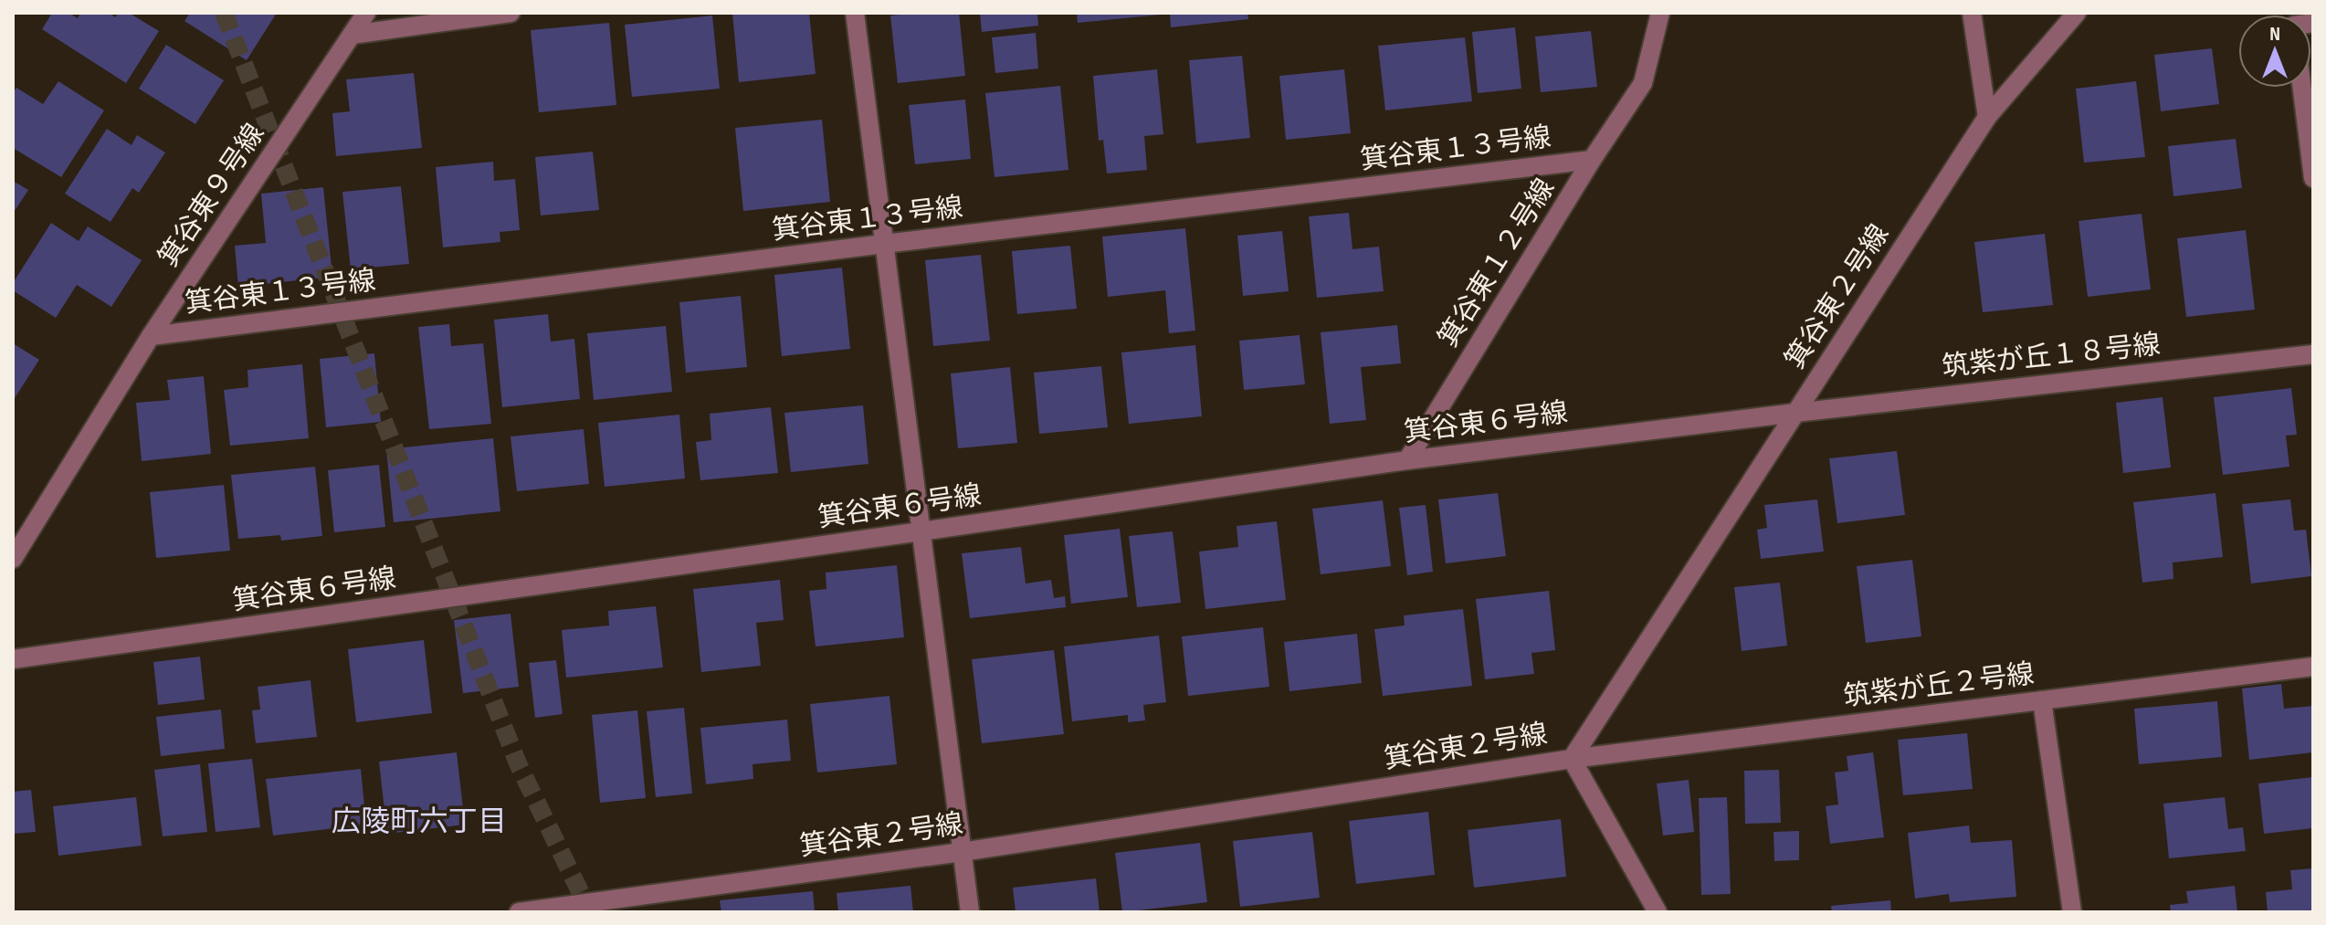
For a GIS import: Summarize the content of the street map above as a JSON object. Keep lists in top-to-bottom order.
{
  "streets": {
    "street": [
      "箕谷東１３号線",
      "箕谷東９号線",
      "箕谷東１２号線",
      "箕谷東２号線",
      "筑紫が丘１８号線",
      "箕谷東６号線",
      "筑紫が丘２号線"
    ]
  },
  "crossings": [
    ["箕谷東１３号線", "箕谷東９号線"],
    ["箕谷東１３号線", "箕谷東１２号線"],
    ["箕谷東１２号線", "箕谷東６号線"],
    ["箕谷東２号線", "筑紫が丘１８号線"],
    ["箕谷東２号線", "箕谷東６号線"],
    ["箕谷東２号線", "筑紫が丘２号線"],
    ["筑紫が丘１８号線", "箕谷東６号線"]
  ],
  "districts": ["広陵町六丁目"],
  "north": "top"
}
